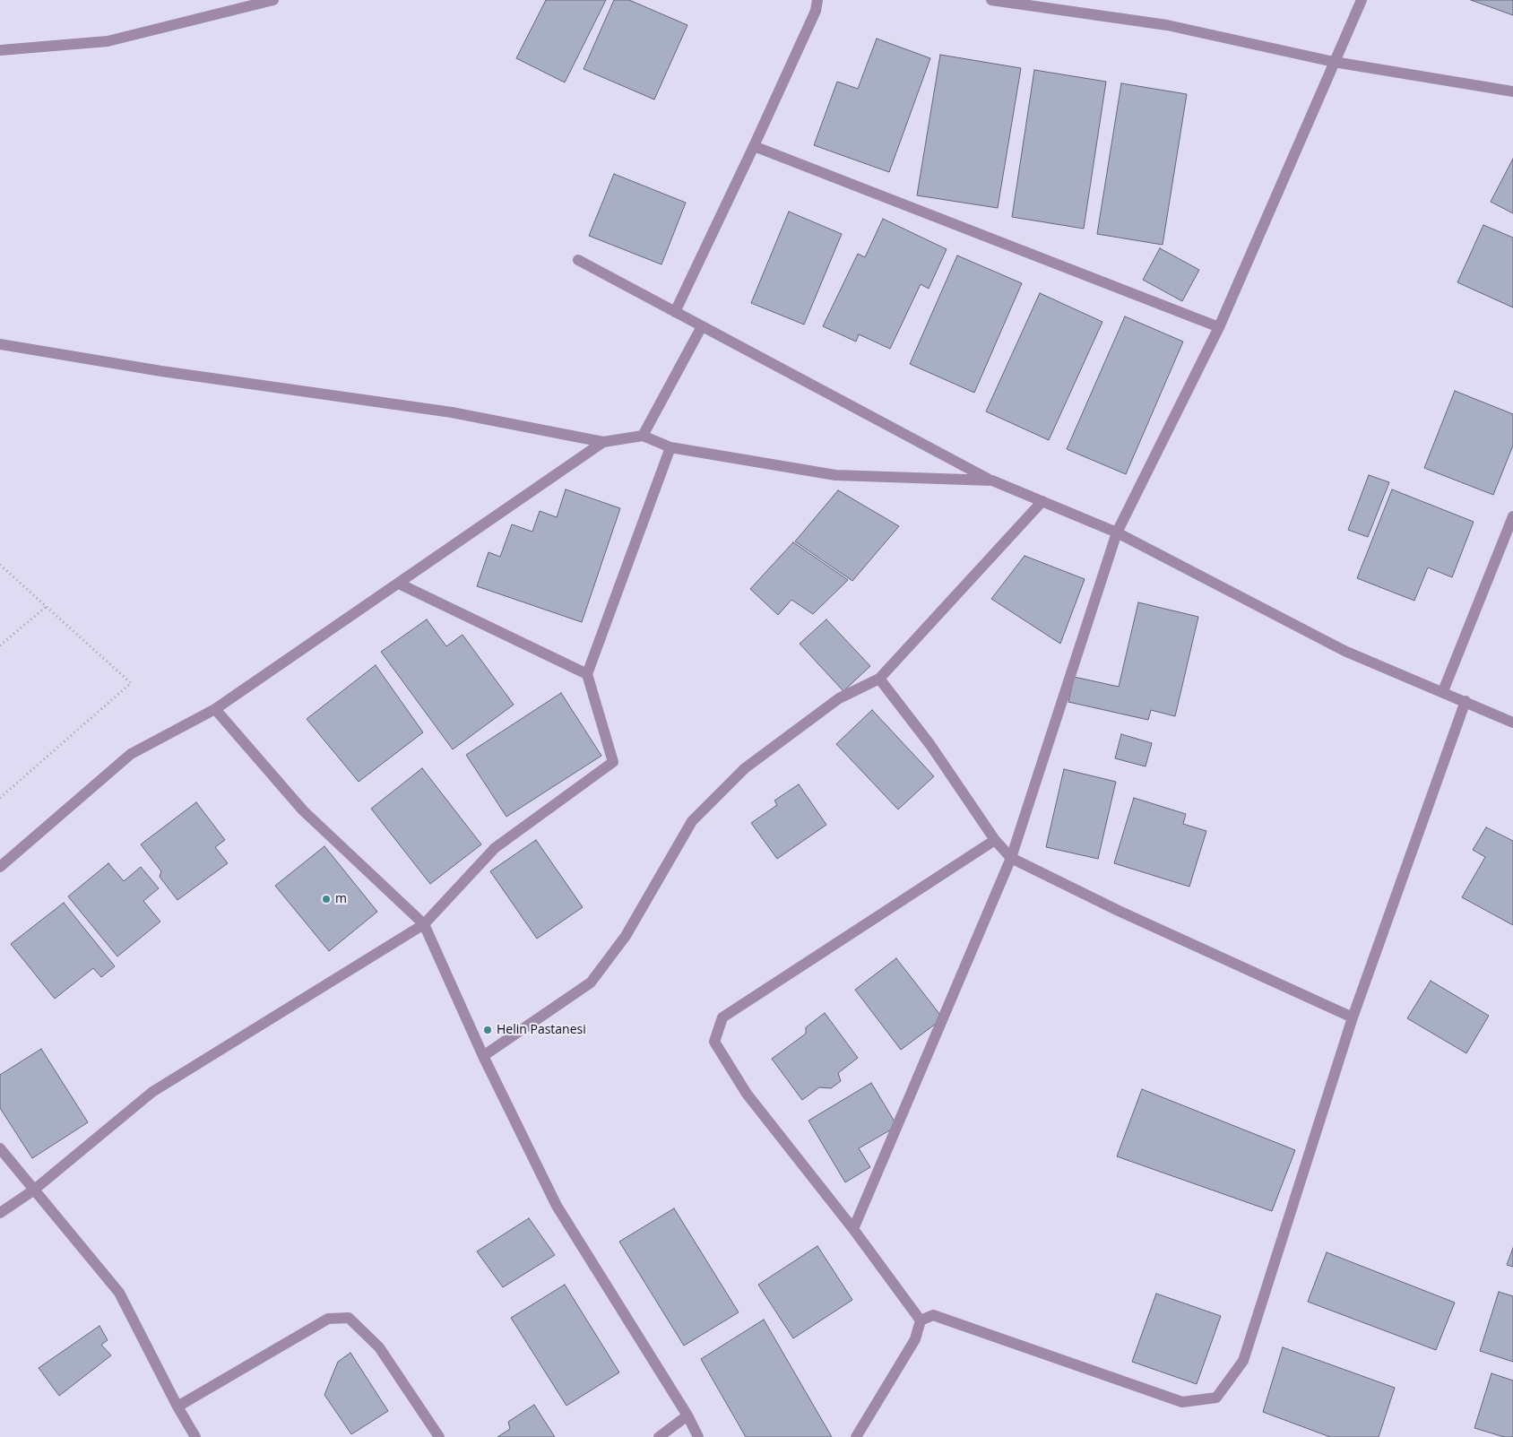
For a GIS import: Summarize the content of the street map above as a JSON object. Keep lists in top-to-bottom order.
{
  "places": ["m", "Helin Pastanesi"]
}
